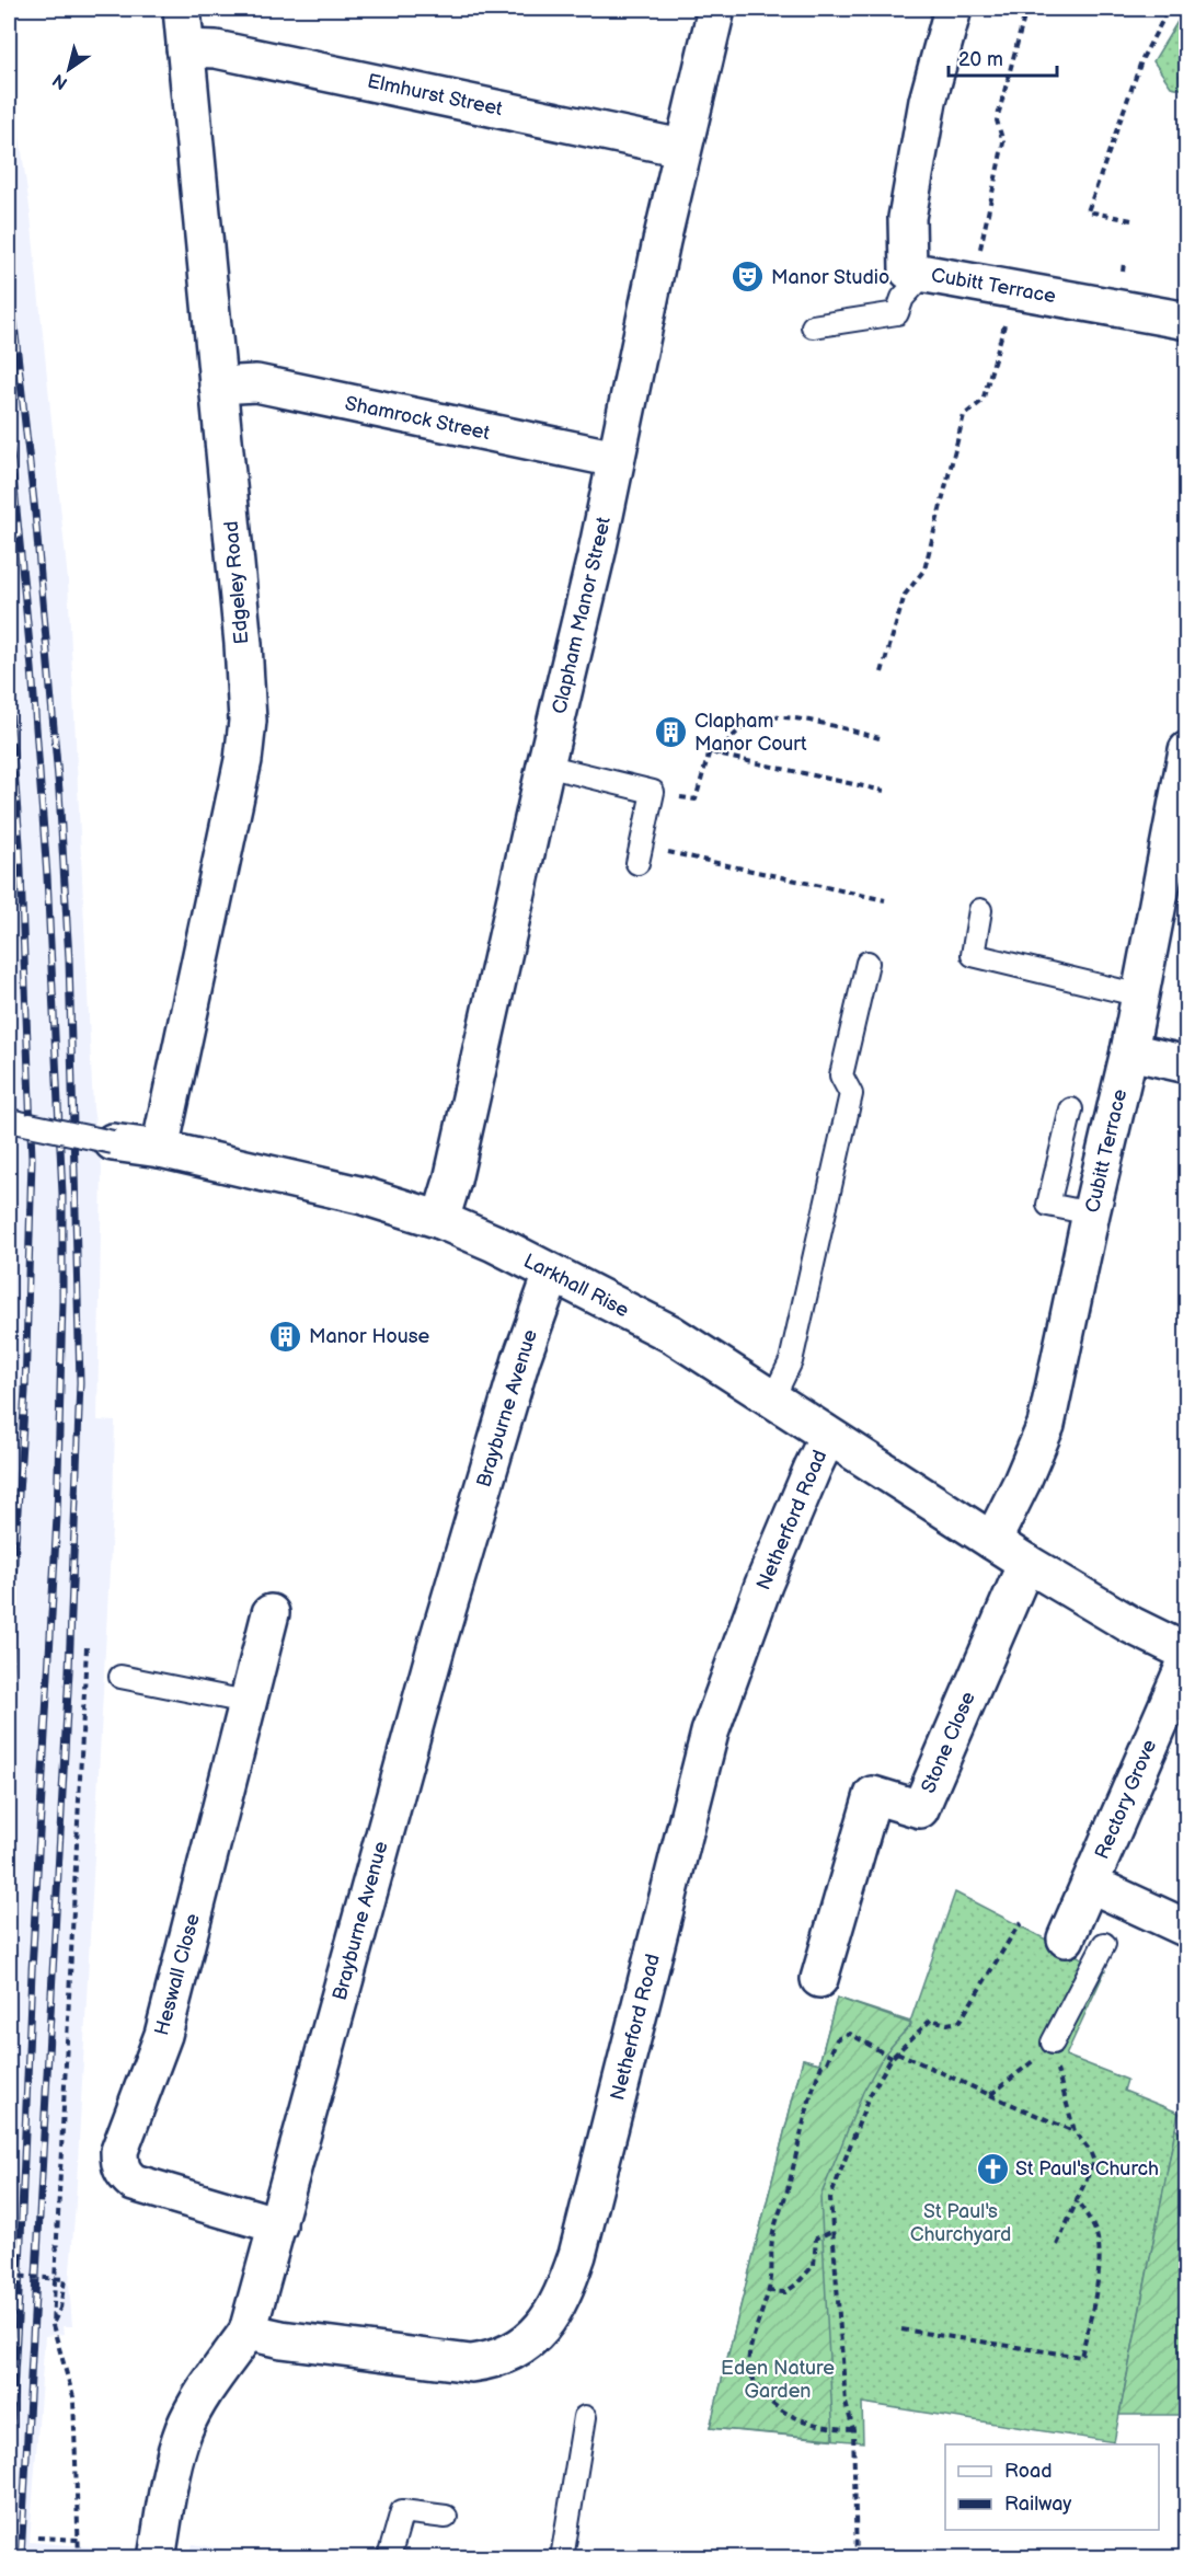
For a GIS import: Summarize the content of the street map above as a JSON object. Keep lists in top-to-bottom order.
{
  "streets": {
    "street": [
      "Elmhurst Street",
      "Cubitt Terrace",
      "Shamrock Street",
      "Edgeley Road",
      "Clapham Manor Street",
      "Larkhall Rise",
      "Brayburne Avenue",
      "Netherford Road",
      "Stone Close",
      "Rectory Grove",
      "Heswall Close"
    ]
  },
  "crossings": [
    ["Elmhurst Street", "Edgeley Road"],
    ["Elmhurst Street", "Clapham Manor Street"],
    ["Cubitt Terrace", "Larkhall Rise"],
    ["Shamrock Street", "Edgeley Road"],
    ["Shamrock Street", "Clapham Manor Street"],
    ["Edgeley Road", "Larkhall Rise"],
    ["Clapham Manor Street", "Larkhall Rise"],
    ["Larkhall Rise", "Brayburne Avenue"],
    ["Larkhall Rise", "Netherford Road"],
    ["Brayburne Avenue", "Netherford Road"],
    ["Brayburne Avenue", "Heswall Close"]
  ],
  "parks": ["St Paul's Churchyard", "Eden Nature Garden"],
  "places": {
    "theatre": ["Manor Studio"],
    "building": ["Clapham Manor Court", "Manor House"],
    "church": ["St Paul's Church"]
  },
  "legend": ["Road", "Railway"],
  "scale_bar": "20 m",
  "north": "bottom left"
}
